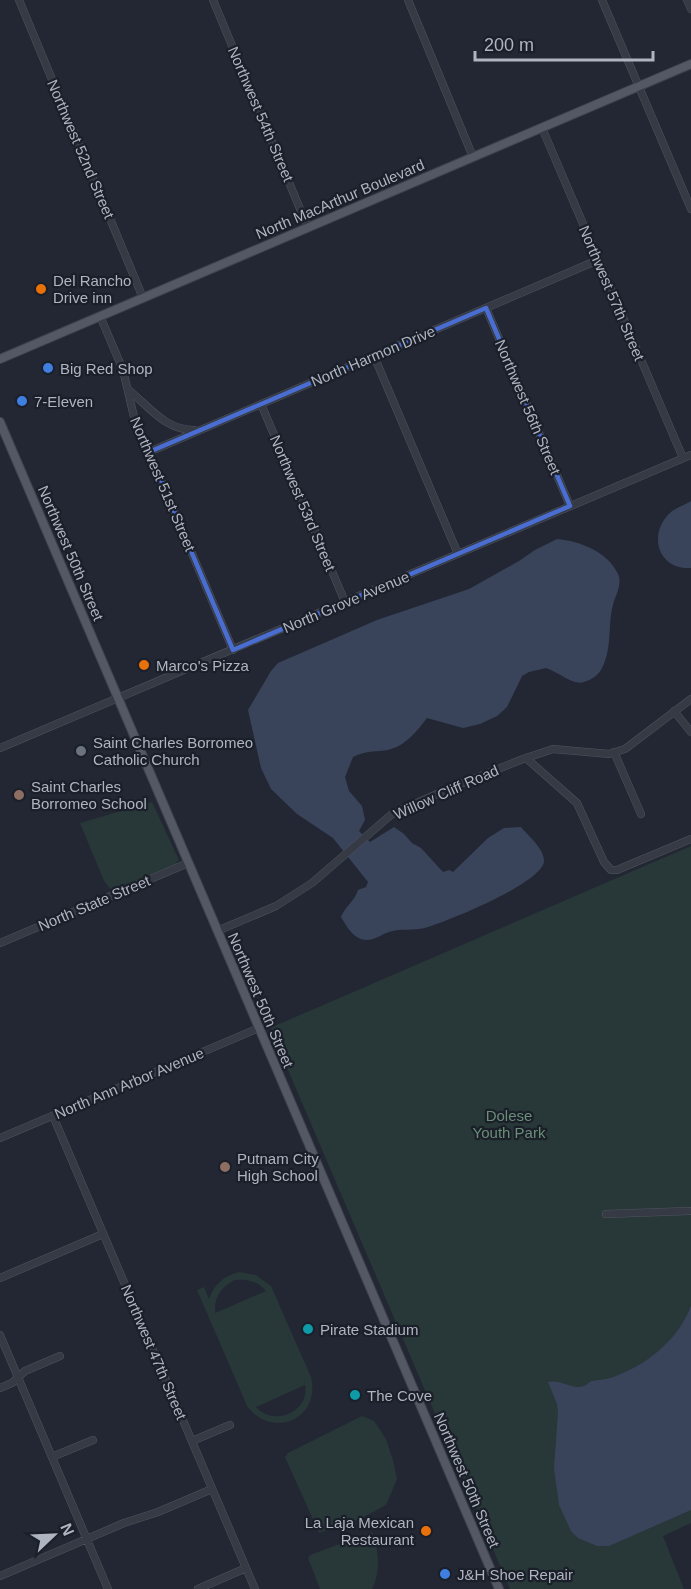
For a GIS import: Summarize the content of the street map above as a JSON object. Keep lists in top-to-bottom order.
{
  "streets": {
    "main road": ["North MacArthur Boulevard", "Northwest 50th Street"],
    "street": [
      "Northwest 54th Street",
      "Northwest 52nd Street",
      "Northwest 57th Street",
      "North Harmon Drive",
      "Northwest 56th Street",
      "Northwest 51st Street",
      "Northwest 53rd Street",
      "North Grove Avenue",
      "Willow Cliff Road",
      "North State Street",
      "North Ann Arbor Avenue",
      "Northwest 47th Street"
    ]
  },
  "crossings": [
    ["Northwest 54th Street", "North MacArthur Boulevard"],
    ["Northwest 52nd Street", "North MacArthur Boulevard"],
    ["North MacArthur Boulevard", "Northwest 57th Street"],
    ["North MacArthur Boulevard", "Northwest 51st Street"],
    ["Northwest 57th Street", "North Harmon Drive"],
    ["Northwest 57th Street", "North Grove Avenue"],
    ["North Harmon Drive", "Northwest 56th Street"],
    ["North Harmon Drive", "Northwest 51st Street"],
    ["North Harmon Drive", "Northwest 53rd Street"],
    ["Northwest 56th Street", "North Grove Avenue"],
    ["Northwest 51st Street", "North Grove Avenue"],
    ["Northwest 53rd Street", "North Grove Avenue"],
    ["Northwest 50th Street", "North Grove Avenue"],
    ["Northwest 50th Street", "Willow Cliff Road"],
    ["Northwest 50th Street", "North State Street"],
    ["Northwest 50th Street", "North Ann Arbor Avenue"],
    ["North Ann Arbor Avenue", "Northwest 47th Street"]
  ],
  "parks": ["Dolese Youth Park"],
  "places": [
    "Del Rancho Drive inn",
    "Big Red Shop",
    "7-Eleven",
    "Marco's Pizza",
    "Saint Charles Borromeo Catholic Church",
    "Saint Charles Borromeo School",
    "Putnam City High School",
    "Pirate Stadium",
    "The Cove",
    "La Laja Mexican Restaurant",
    "J&H Shoe Repair"
  ],
  "scale_bar": "200 m",
  "north": "top right"
}
